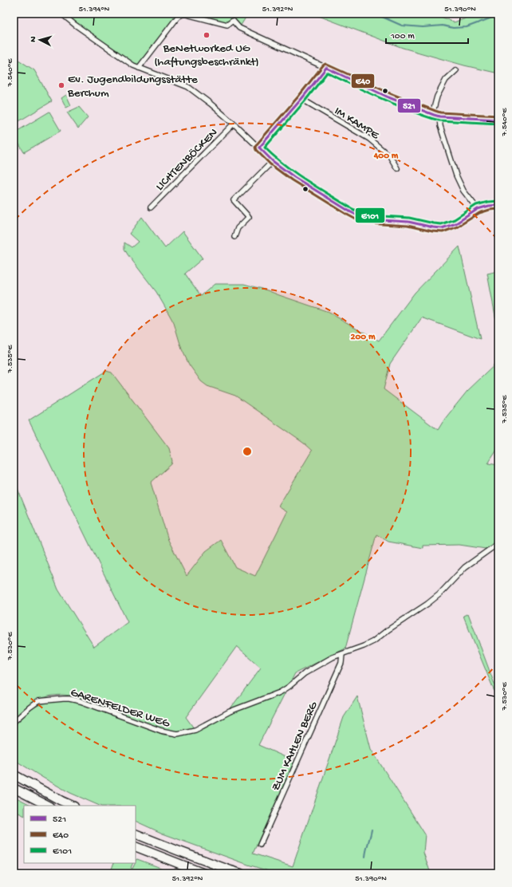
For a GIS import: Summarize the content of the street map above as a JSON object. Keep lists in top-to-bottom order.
{
  "streets": {
    "street": [
      "IM KAMPE",
      "LICHTENBÖCKEN",
      "GARENFELDER WEG",
      "ZUM KAHLEN BERG"
    ]
  },
  "crossings": [
    ["GARENFELDER WEG", "ZUM KAHLEN BERG"]
  ],
  "places": ["BeNetworked UG (haftungsbeschränkt)", "Ev. Jugendbildungsstätte Berchum"],
  "lines": ["transit line E40", "transit line 521", "transit line E101"],
  "legend": ["521", "E40", "E101"],
  "scale_bar": "100 m",
  "north": "left",
  "coordinates": [
    "51.394°N",
    "51.392°N",
    "51.390°N",
    "7.540°E",
    "7.535°E",
    "7.530°E"
  ],
  "rings": ["400 m", "200 m"]
}
